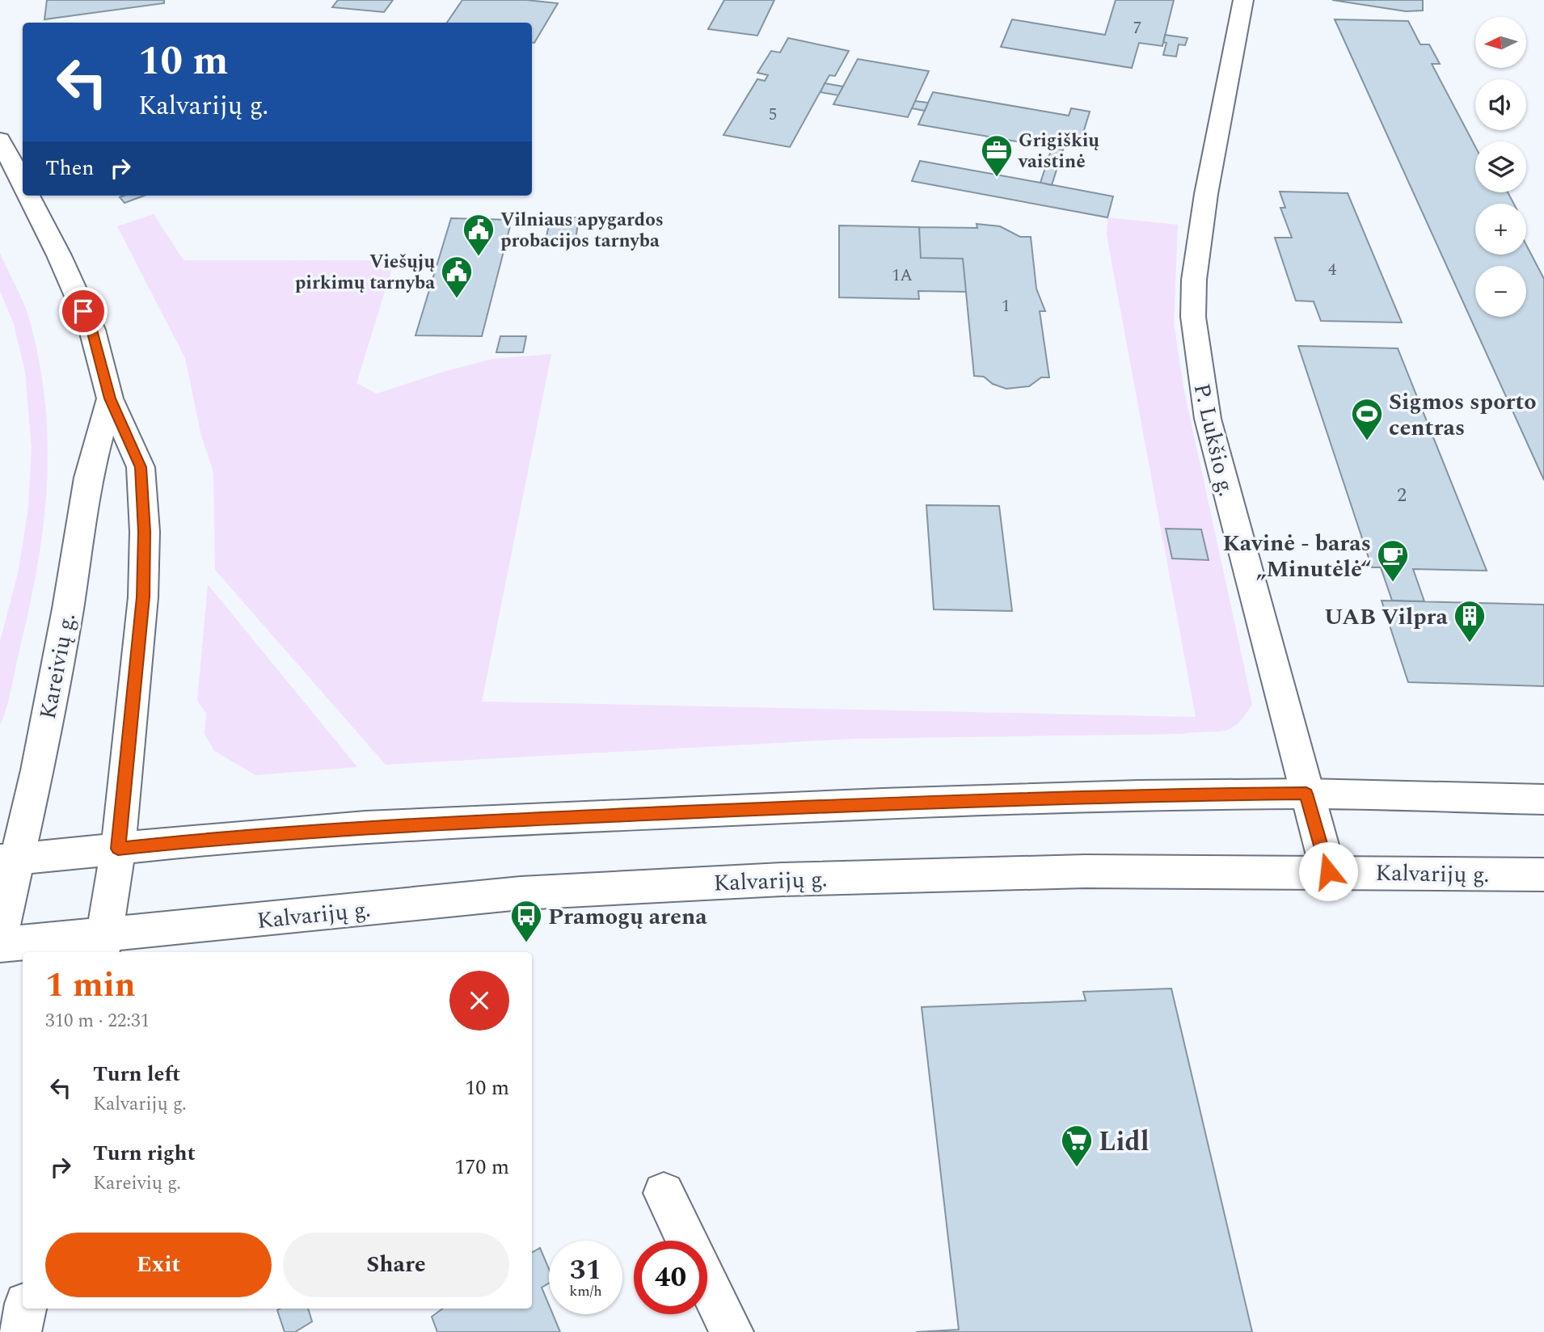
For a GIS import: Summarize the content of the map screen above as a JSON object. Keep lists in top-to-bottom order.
{
  "streets": {
    "main road": ["P. Lukšio g.", "Kareivių g.", "Kalvarijų g."]
  },
  "crossings": [
    ["P. Lukšio g.", "Kalvarijų g."]
  ],
  "places": {
    "office": ["Grigiškių vaistinė"],
    "public building": ["Vilniaus apygardos probacijos tarnyba", "Viešųjų pirkimų tarnyba"],
    "sports": ["Sigmos sporto centras"],
    "cafe": ["Kavinė - baras „Minutėlė“"],
    "building": ["UAB Vilpra"],
    "bus stop": ["Pramogų arena"],
    "supermarket": ["Lidl"]
  },
  "house_numbers": [
    "7",
    "5",
    "4",
    "1A",
    "1",
    "2"
  ],
  "north": "left",
  "page": {
    "map_buttons": ["+", "−"],
    "turn": ["10 m", "Kalvarijų g."],
    "then": "Then",
    "heading": ["1 min", "310 m · 22:31"],
    "list": [
      {
        "name": "Turn left",
        "note": "Kalvarijų g.",
        "value": "10 m"
      },
      {
        "name": "Turn right",
        "note": "Kareivių g.",
        "value": "170 m"
      }
    ],
    "buttons": ["Exit", "Share"],
    "speed": "31 km/h",
    "limit": "40"
  }
}
